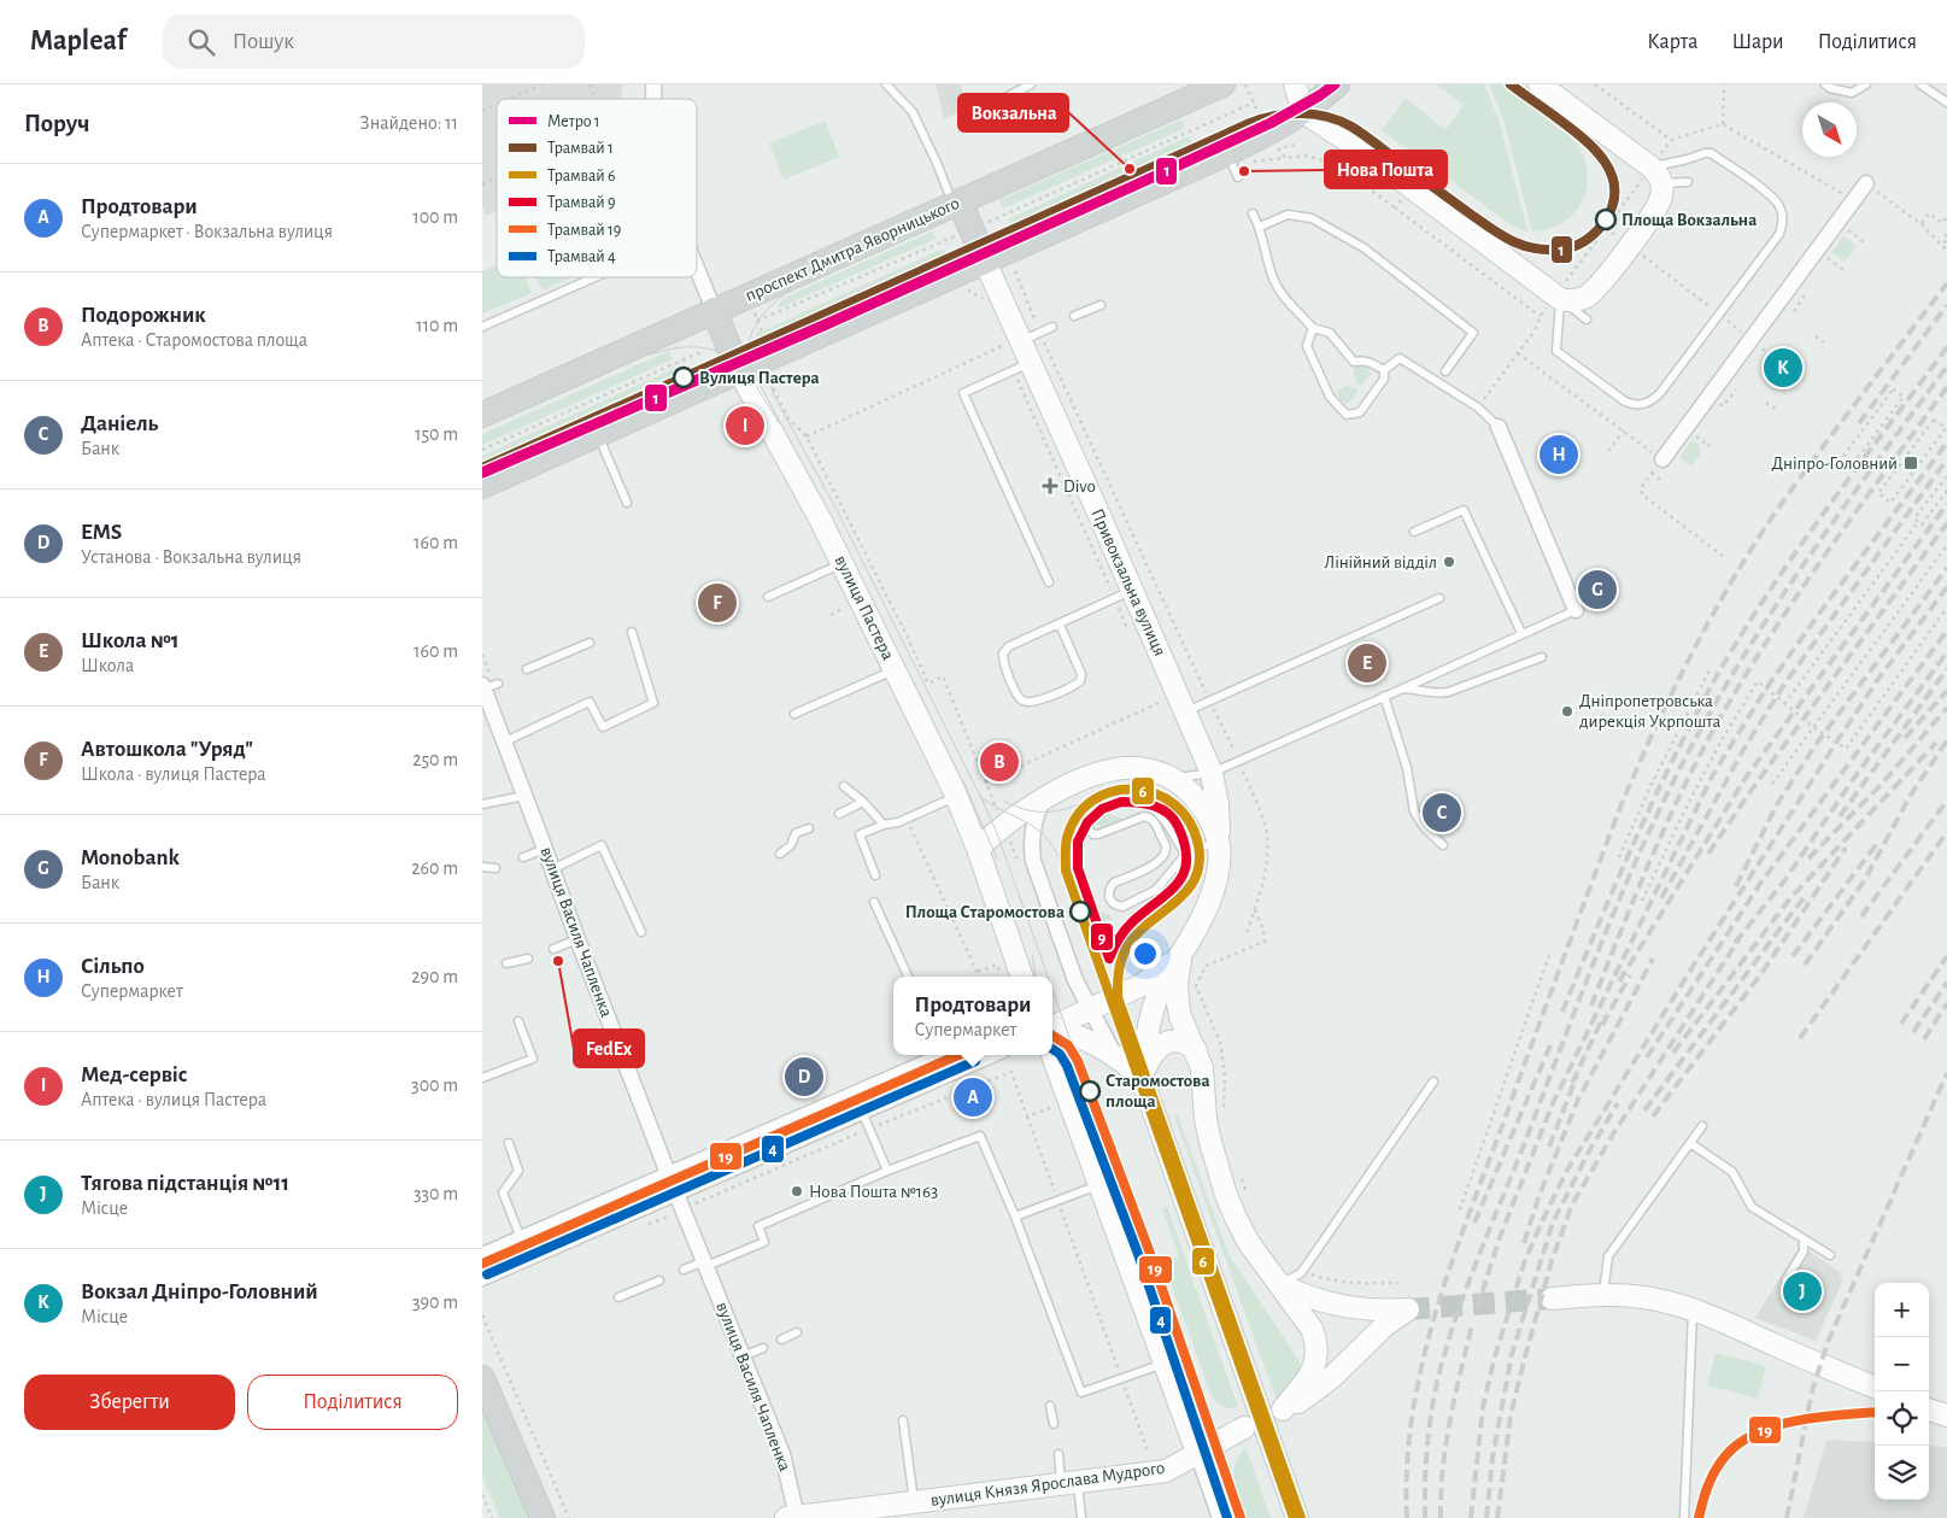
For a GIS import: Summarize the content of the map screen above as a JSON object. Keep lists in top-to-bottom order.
{
  "streets": {
    "main road": [
      "проспект Дмитра Яворницького",
      "Привокзальна вулиця",
      "вулиця Пастера",
      "вулиця Князя Ярослава Мудрого"
    ],
    "street": ["вулиця Василя Чапленка"]
  },
  "crossings": [
    ["вулиця Василя Чапленка", "вулиця Князя Ярослава Мудрого"]
  ],
  "places": {
    "other": [
      "Вокзальна",
      "Нова Пошта",
      "Площа Вокзальна",
      "Вулиця Пастера",
      "Лінійний відділ",
      "Дніпропетровська дирекція Укрпошта",
      "Площа Старомостова",
      "FedEx",
      "Старомостова площа",
      "Нова Пошта №163"
    ],
    "transit": ["Дніпро-Головний"],
    "health": ["Divo"]
  },
  "lines": [
    "metro line 1",
    "tram line 1",
    "tram line 6",
    "tram line 9",
    "tram line 19",
    "tram line 4"
  ],
  "legend": [
    "Метро 1",
    "Трамвай 1",
    "Трамвай 6",
    "Трамвай 9",
    "Трамвай 19",
    "Трамвай 4"
  ],
  "north": "bottom right",
  "page": {
    "header": "Mapleaf",
    "search": "Пошук",
    "nav": ["Карта", "Шари", "Поділитися"],
    "heading": ["Поруч", "Знайдено: 11"],
    "list": [
      {
        "mark": "A",
        "name": "Продтовари",
        "note": "Супермаркет · Вокзальна вулиця",
        "value": "100 m"
      },
      {
        "mark": "B",
        "name": "Подорожник",
        "note": "Аптека · Старомостова площа",
        "value": "110 m"
      },
      {
        "mark": "C",
        "name": "Даніель",
        "note": "Банк",
        "value": "150 m"
      },
      {
        "mark": "D",
        "name": "EMS",
        "note": "Установа · Вокзальна вулиця",
        "value": "160 m"
      },
      {
        "mark": "E",
        "name": "Школа №1",
        "note": "Школа",
        "value": "160 m"
      },
      {
        "mark": "F",
        "name": "Автошкола \"Уряд\"",
        "note": "Школа · вулиця Пастера",
        "value": "250 m"
      },
      {
        "mark": "G",
        "name": "Monobank",
        "note": "Банк",
        "value": "260 m"
      },
      {
        "mark": "H",
        "name": "Сільпо",
        "note": "Супермаркет",
        "value": "290 m"
      },
      {
        "mark": "I",
        "name": "Мед-сервіс",
        "note": "Аптека · вулиця Пастера",
        "value": "300 m"
      },
      {
        "mark": "J",
        "name": "Тягова пiдстанцiя №11",
        "note": "Місце",
        "value": "330 m"
      },
      {
        "mark": "K",
        "name": "Вокзал Днiпро-Головний",
        "note": "Місце",
        "value": "390 m"
      }
    ],
    "pins": [
      "K",
      "I",
      "H",
      "G",
      "F",
      "E",
      "B",
      "C",
      "D",
      "A",
      "J"
    ],
    "popup": ["Продтовари", "Супермаркет"],
    "map_buttons": ["+", "−"],
    "buttons": ["Зберегти", "Поділитися"]
  }
}
